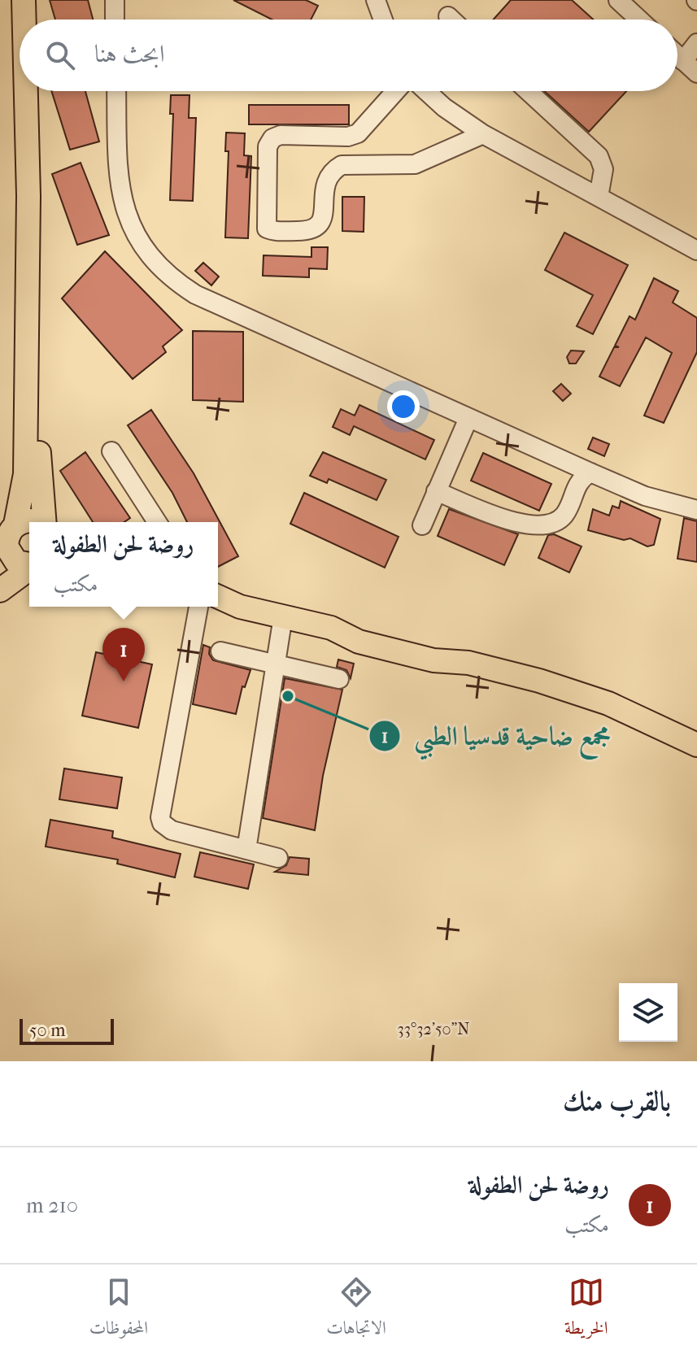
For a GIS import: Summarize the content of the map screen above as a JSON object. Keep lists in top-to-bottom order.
{
  "places": ["مجمع ضاحية قدسيا الطبي"],
  "scale_bar": "50 m",
  "page": {
    "search": "ابحث هنا",
    "popup": ["روضة لحن الطفولة", "مكتب"],
    "pins": "1",
    "scale": "50 m",
    "heading": "بالقرب منك",
    "list": [
      {
        "mark": "1",
        "name": "روضة لحن الطفولة",
        "note": "مكتب",
        "value": "210 m"
      }
    ],
    "nav": ["الخريطة", "الاتجاهات", "المحفوظات"]
  },
  "coordinates": ["33°32'50\"N"]
}
